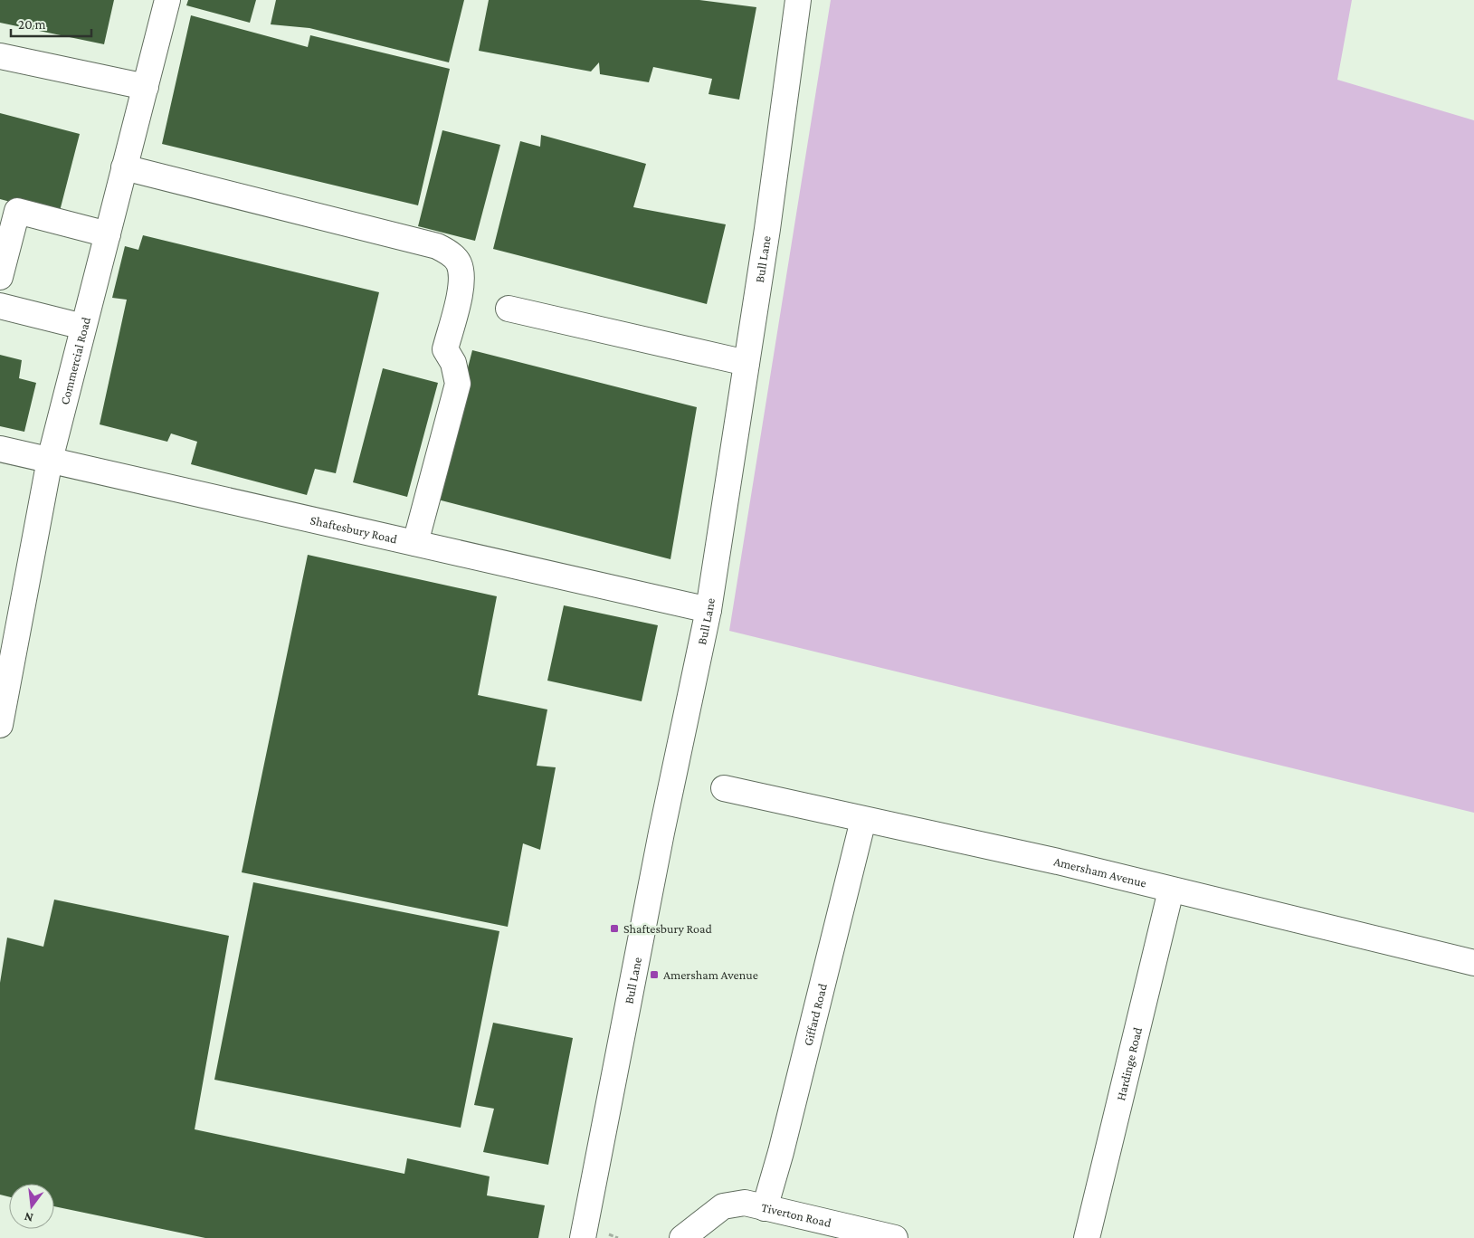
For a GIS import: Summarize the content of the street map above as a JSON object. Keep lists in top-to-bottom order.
{
  "streets": {
    "street": [
      "Bull Lane",
      "Commercial Road",
      "Shaftesbury Road",
      "Amersham Avenue",
      "Giffard Road",
      "Hardinge Road",
      "Tiverton Road"
    ]
  },
  "crossings": [
    ["Bull Lane", "Shaftesbury Road"],
    ["Commercial Road", "Shaftesbury Road"],
    ["Amersham Avenue", "Giffard Road"],
    ["Amersham Avenue", "Hardinge Road"],
    ["Giffard Road", "Tiverton Road"]
  ],
  "places": {
    "transit": ["Shaftesbury Road", "Amersham Avenue"]
  },
  "scale_bar": "20 m",
  "north": "bottom"
}
